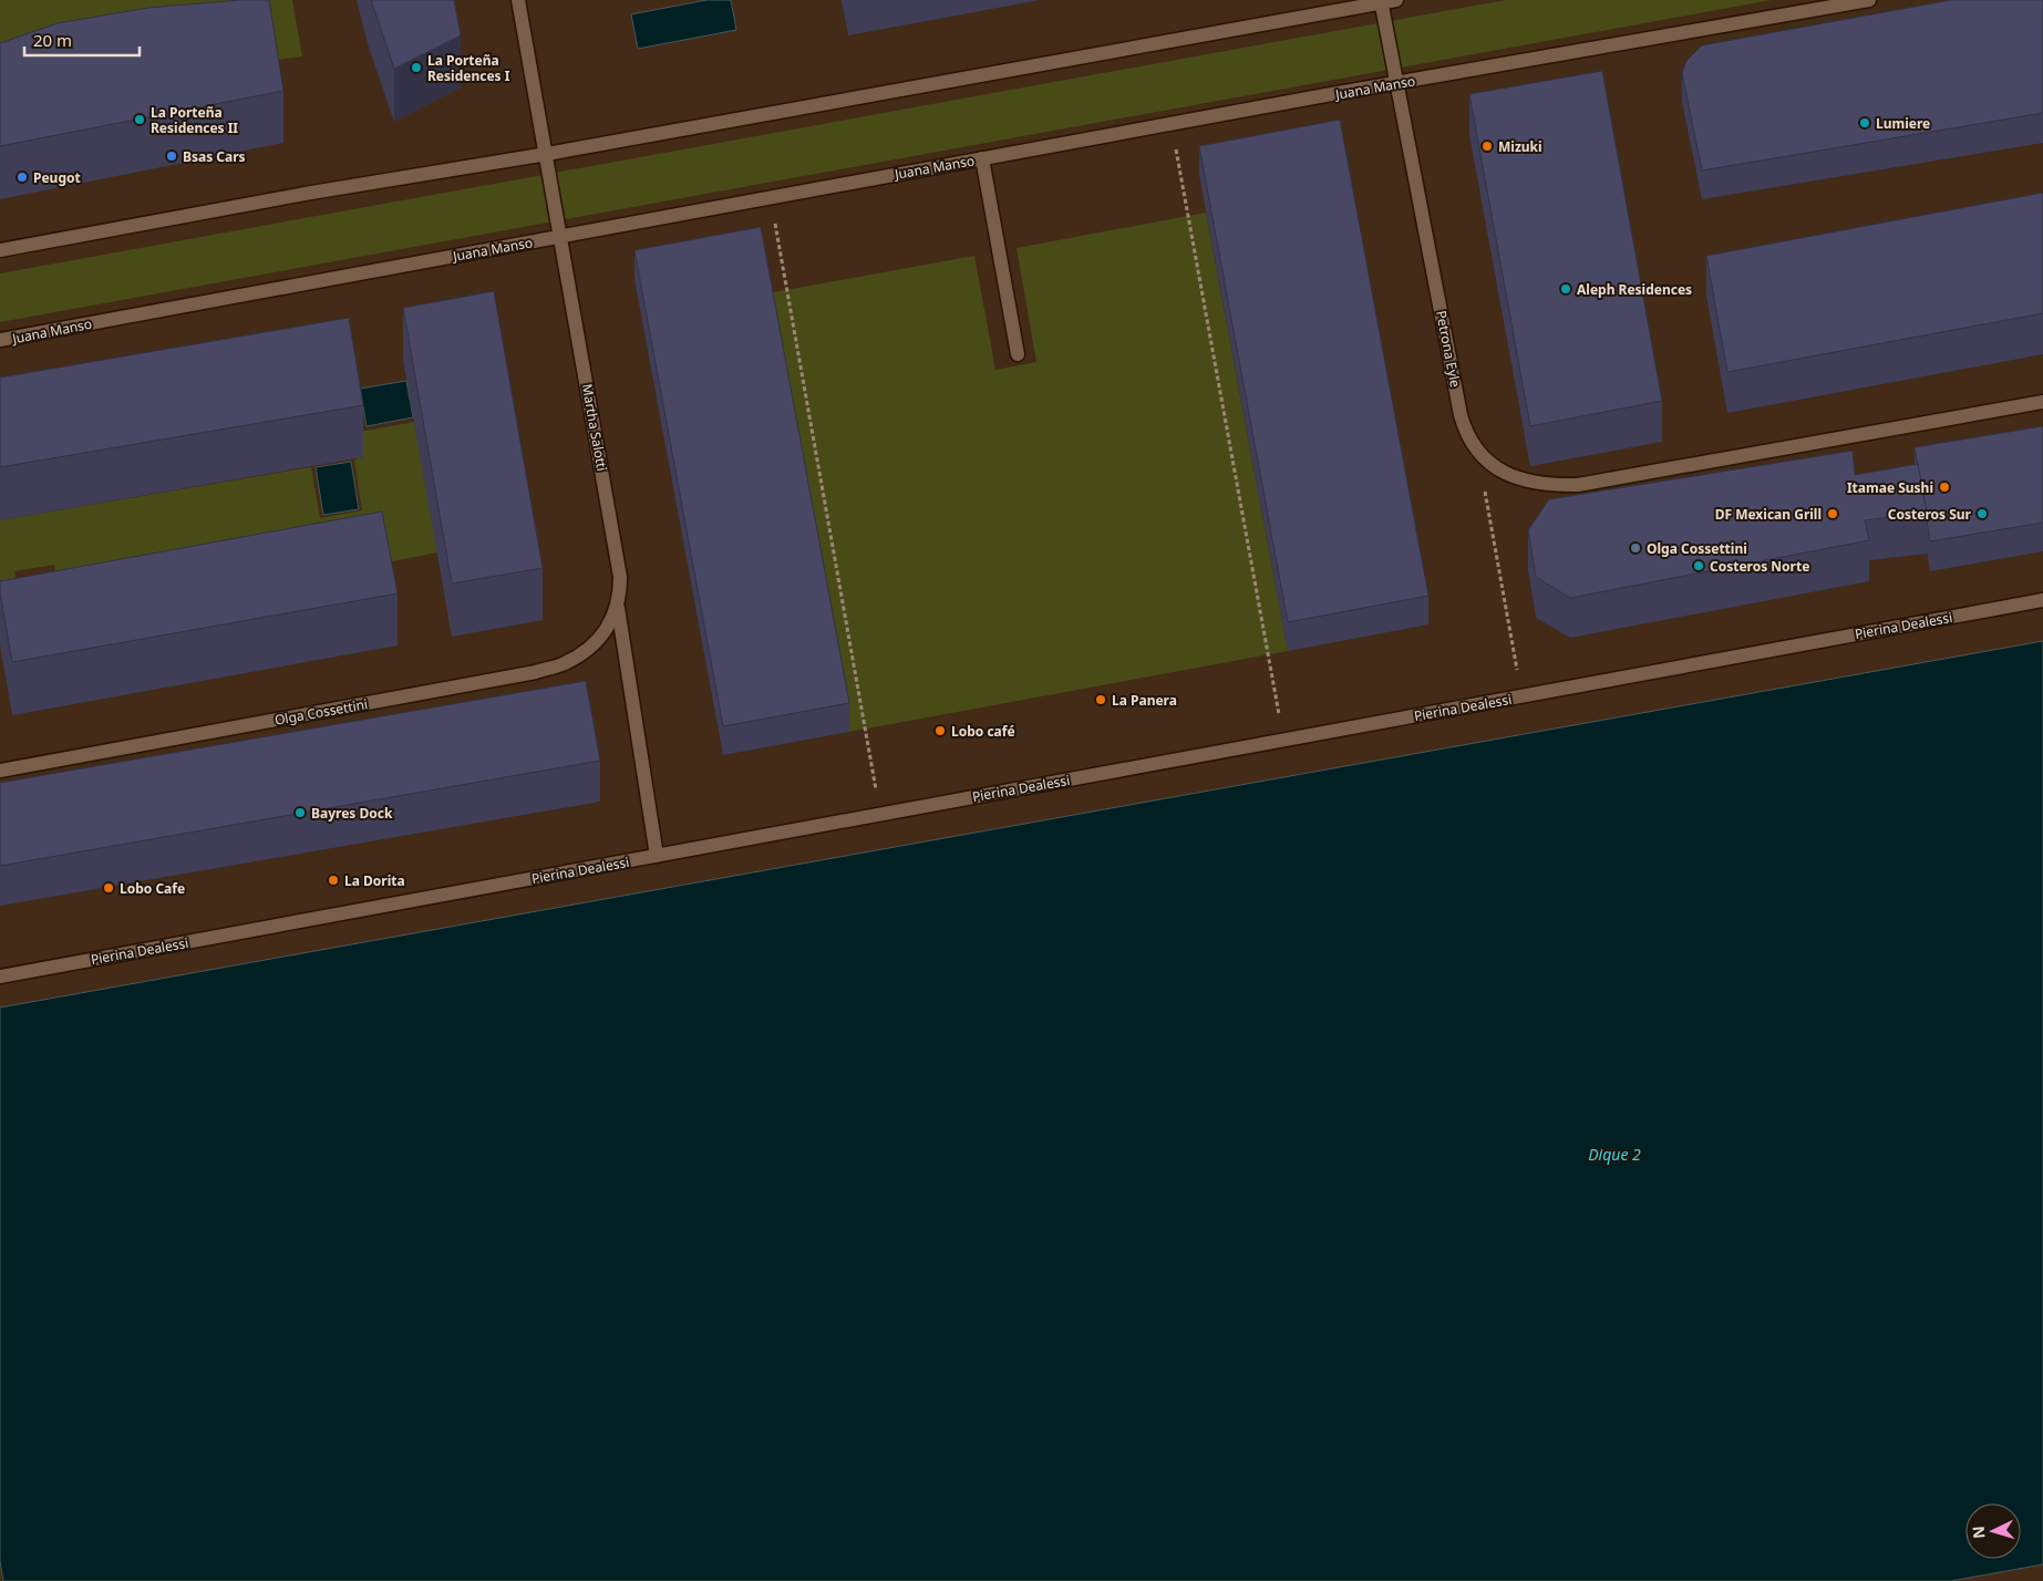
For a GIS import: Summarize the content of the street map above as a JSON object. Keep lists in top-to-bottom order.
{
  "streets": {
    "street": [
      "Juana Manso",
      "Petrona Eyle",
      "Martha Salotti",
      "Pierina Dealessi",
      "Olga Cossettini"
    ]
  },
  "crossings": [
    ["Juana Manso", "Petrona Eyle"],
    ["Juana Manso", "Martha Salotti"],
    ["Martha Salotti", "Pierina Dealessi"],
    ["Martha Salotti", "Olga Cossettini"]
  ],
  "water": ["Dique 2"],
  "places": [
    "La Porteña Residences I",
    "La Porteña Residences II",
    "Lumiere",
    "Mizuki",
    "Bsas Cars",
    "Peugot",
    "Aleph Residences",
    "Itamae Sushi",
    "DF Mexican Grill",
    "Costeros Sur",
    "Olga Cossettini",
    "Costeros Norte",
    "La Panera",
    "Lobo café",
    "Bayres Dock",
    "La Dorita",
    "Lobo Cafe"
  ],
  "scale_bar": "20 m",
  "north": "left"
}
